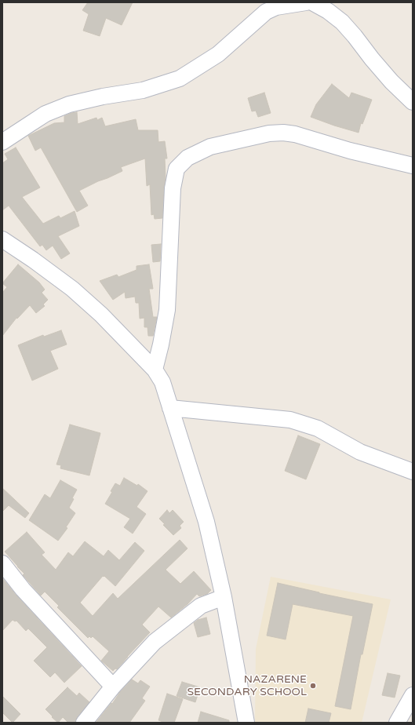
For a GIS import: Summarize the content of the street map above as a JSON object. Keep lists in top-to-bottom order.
{
  "places": ["NAZARENE SECONDARY SCHOOL"]
}
